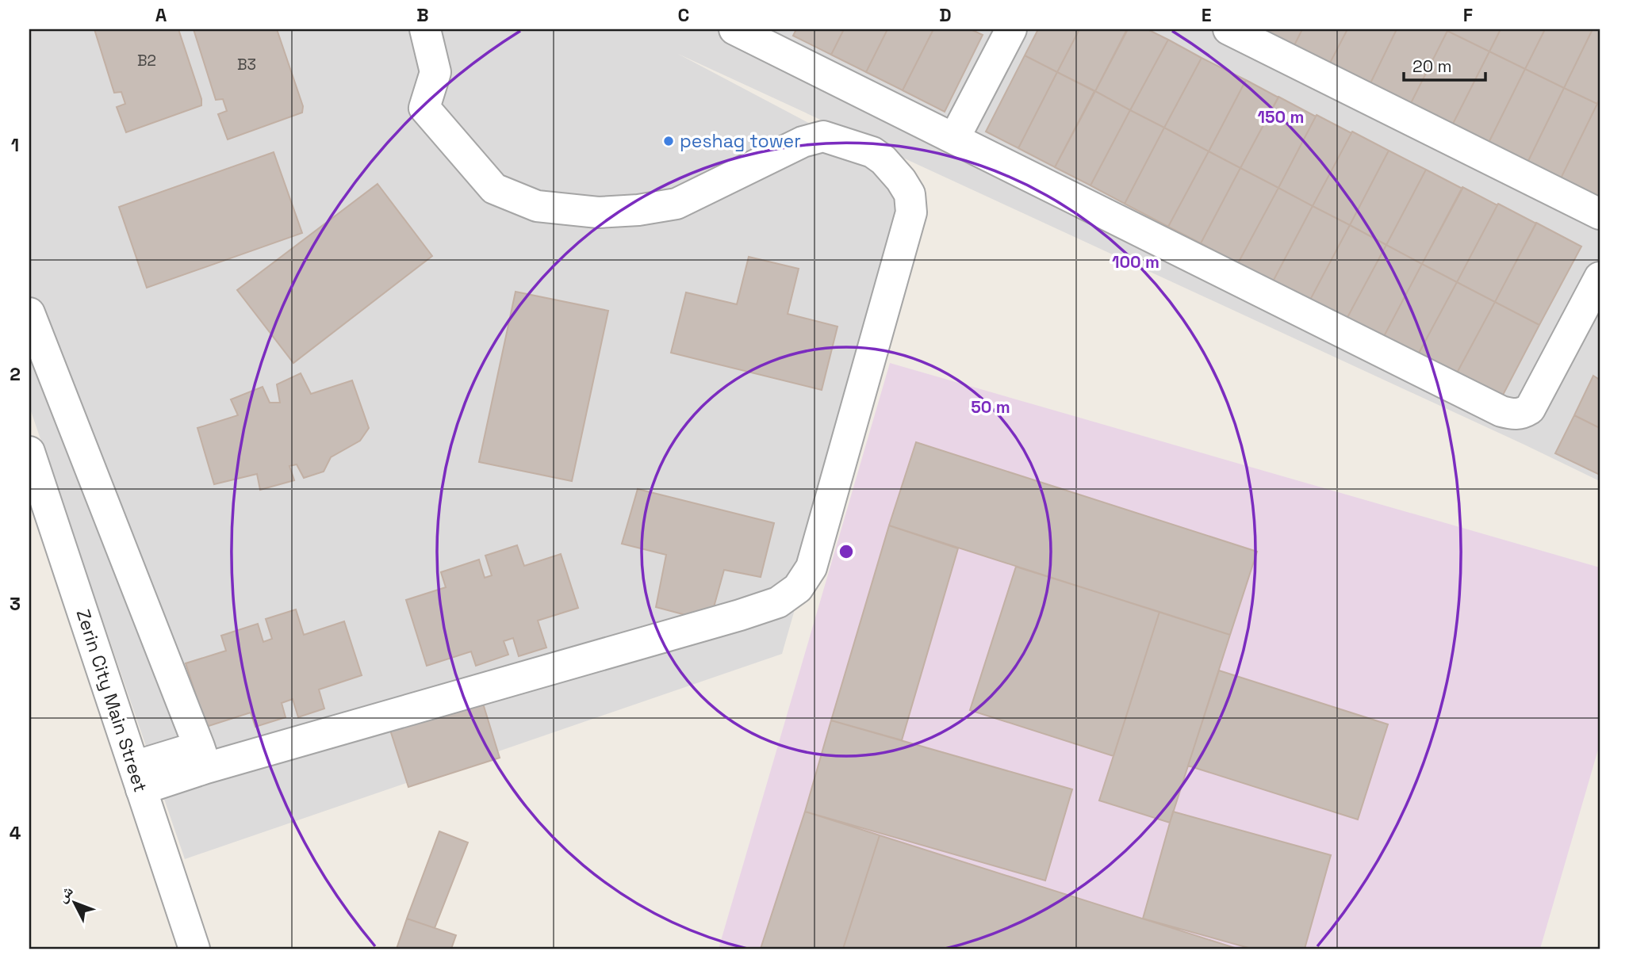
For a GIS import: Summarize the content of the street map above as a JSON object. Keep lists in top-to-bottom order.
{
  "streets": {
    "street": ["Zerin City Main Street"]
  },
  "places": ["peshag tower"],
  "house_numbers": ["B2", "B3"],
  "scale_bar": "20 m",
  "north": "top left",
  "grid": {
    "columns": [
      "A",
      "B",
      "C",
      "D",
      "E",
      "F"
    ],
    "rows": [
      "1",
      "2",
      "3",
      "4"
    ]
  },
  "rings": ["150 m", "100 m", "50 m"]
}
